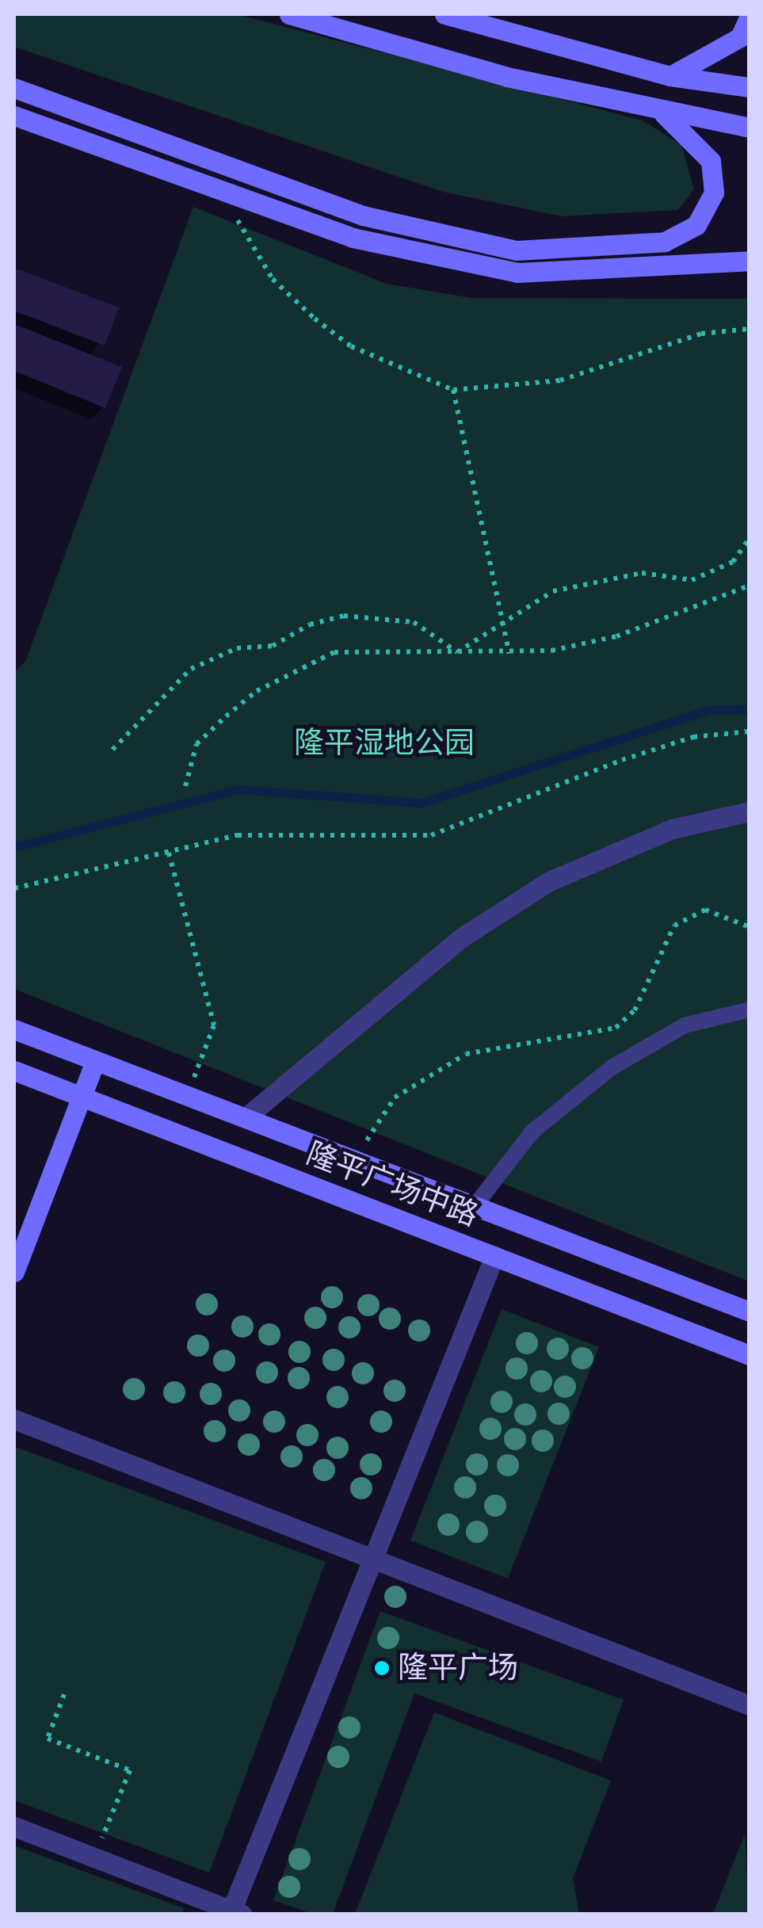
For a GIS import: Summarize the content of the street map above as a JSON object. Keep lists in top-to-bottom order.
{
  "streets": {
    "main road": ["隆平广场中路"]
  },
  "parks": ["隆平湿地公园"],
  "places": ["隆平广场"]
}
